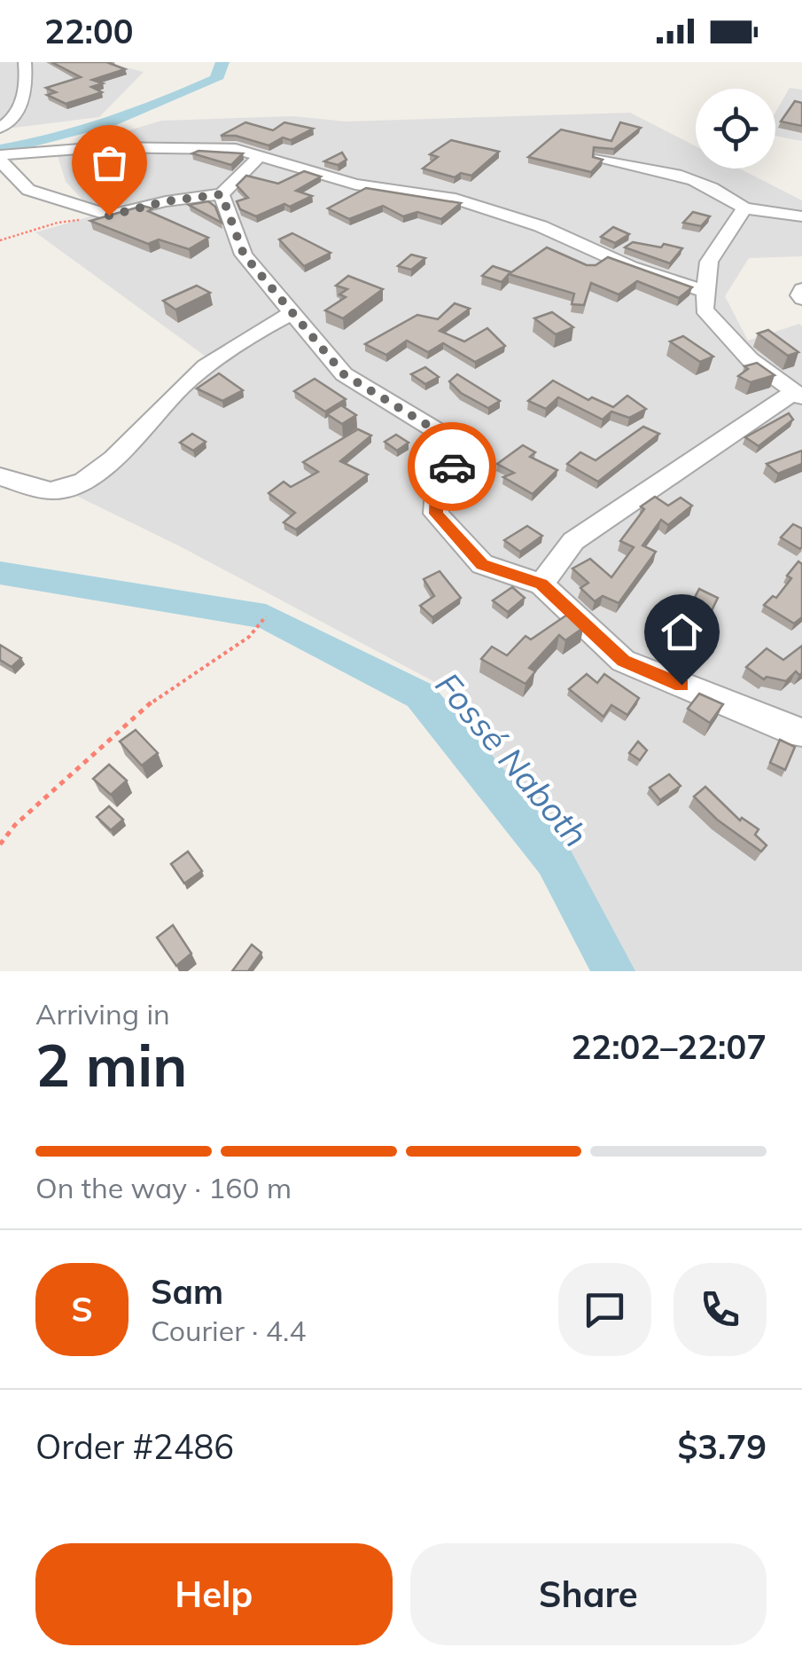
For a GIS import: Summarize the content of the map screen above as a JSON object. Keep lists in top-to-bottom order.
{
  "water": ["Fossé Naboth"],
  "page": {
    "status": "22:00",
    "heading": ["2 min", "Arriving in", "22:02–22:07"],
    "panel": [
      "Sam",
      "Courier · 4.4",
      "Order #2486",
      "$3.79"
    ],
    "bar": "On the way · 160 m",
    "round": "S",
    "buttons": ["Help", "Share"]
  }
}
